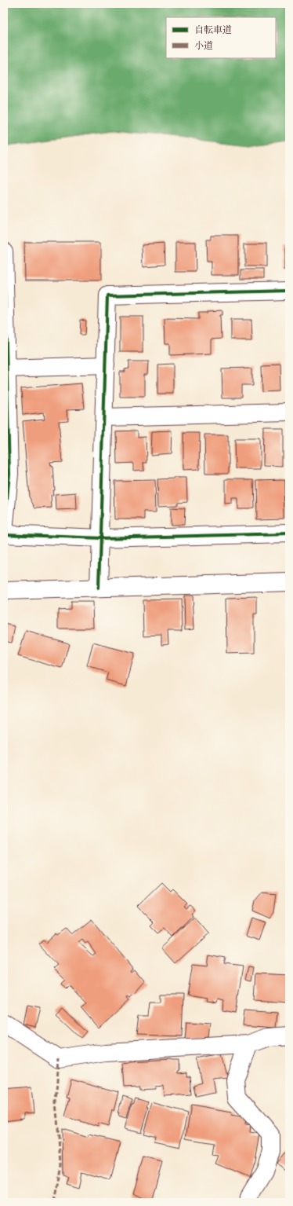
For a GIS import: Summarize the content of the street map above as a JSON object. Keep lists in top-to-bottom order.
{
  "legend": ["自転車道", "小道"]
}
